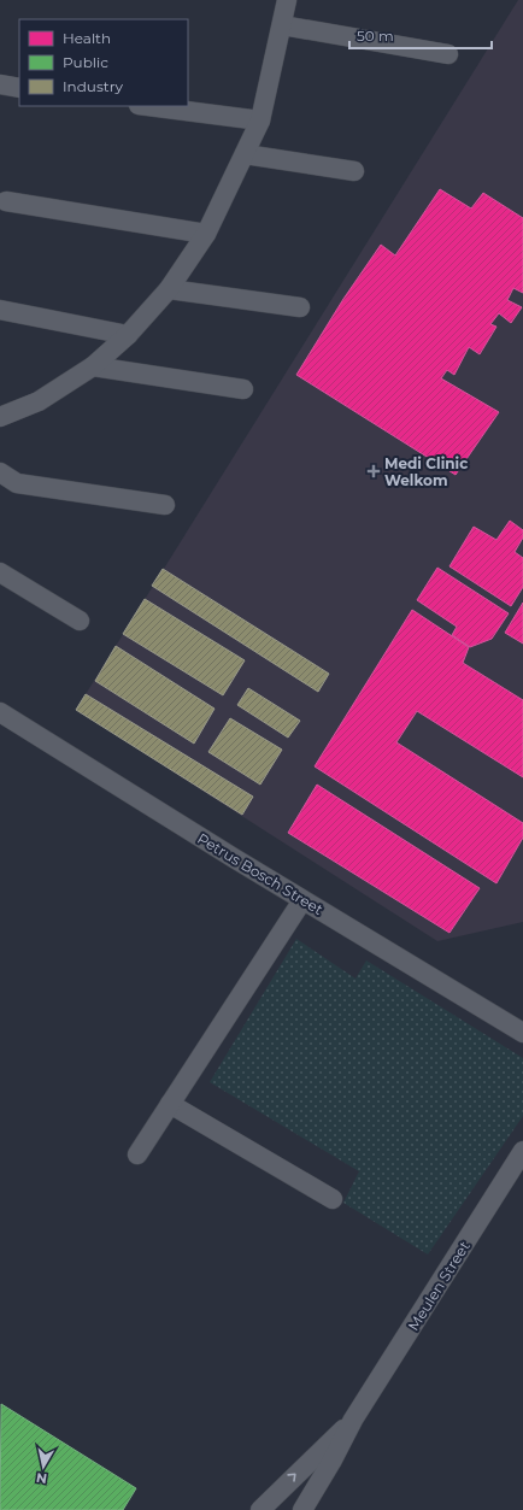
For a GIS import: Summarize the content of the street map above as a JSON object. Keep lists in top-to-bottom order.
{
  "streets": {
    "street": ["Petrus Bosch Street", "Meulen Street"]
  },
  "places": {
    "health": ["Medi Clinic Welkom"]
  },
  "legend": ["Health", "Public", "Industry"],
  "scale_bar": "50 m",
  "north": "bottom"
}
